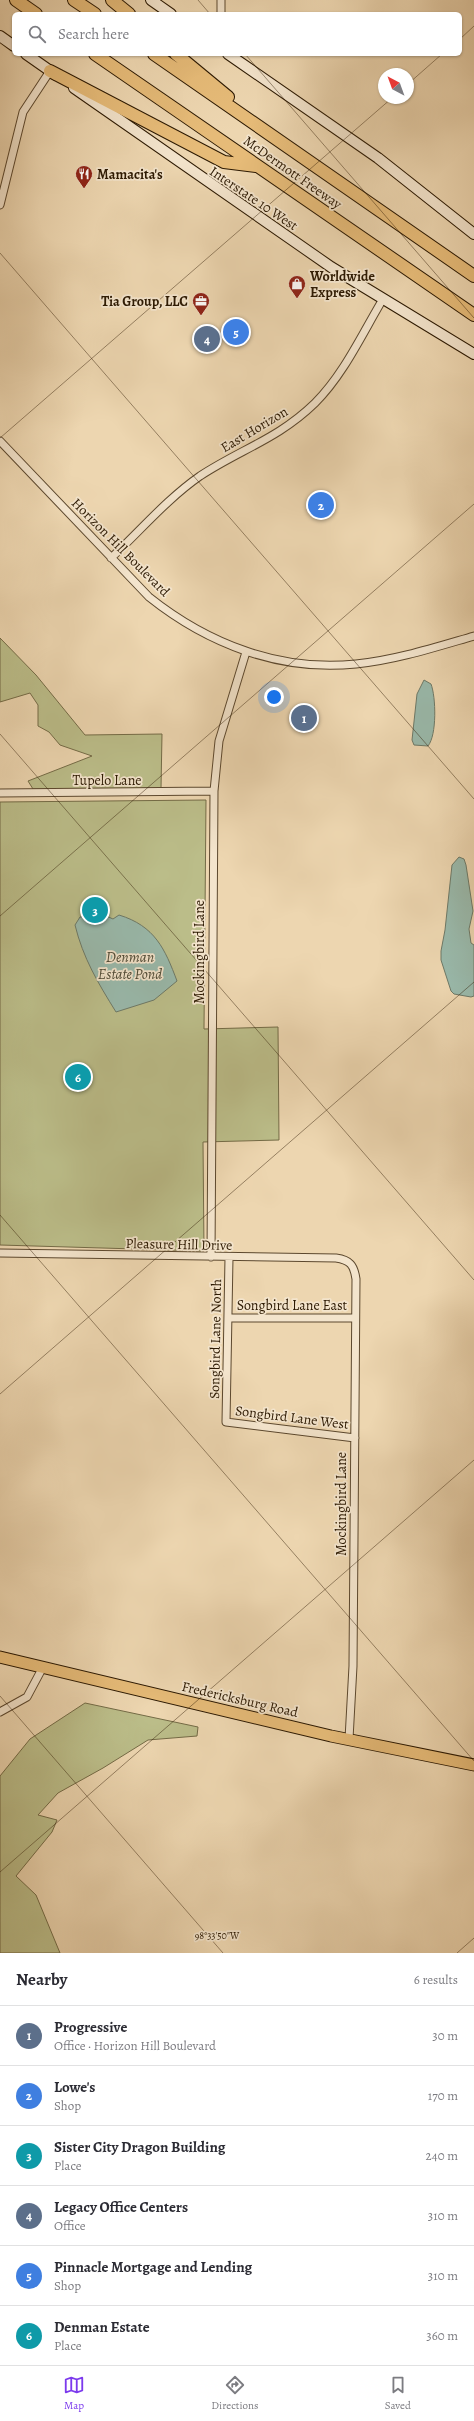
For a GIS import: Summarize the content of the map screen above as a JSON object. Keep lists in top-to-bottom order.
{
  "streets": {
    "highway": ["McDermott Freeway"],
    "main road": ["Interstate 10 West", "Fredericksburg Road"],
    "street": [
      "East Horizon",
      "Horizon Hill Boulevard",
      "Tupelo Lane",
      "Mockingbird Lane",
      "Pleasure Hill Drive",
      "Songbird Lane East",
      "Songbird Lane North",
      "Songbird Lane West"
    ]
  },
  "crossings": [
    ["Interstate 10 West", "East Horizon"],
    ["East Horizon", "Horizon Hill Boulevard"],
    ["Horizon Hill Boulevard", "Mockingbird Lane"],
    ["Tupelo Lane", "Mockingbird Lane"],
    ["Mockingbird Lane", "Pleasure Hill Drive"],
    ["Mockingbird Lane", "Songbird Lane East"],
    ["Mockingbird Lane", "Songbird Lane West"],
    ["Mockingbird Lane", "Fredericksburg Road"],
    ["Pleasure Hill Drive", "Songbird Lane North"],
    ["Songbird Lane East", "Songbird Lane North"],
    ["Songbird Lane North", "Songbird Lane West"]
  ],
  "water": ["Denman Estate Pond"],
  "places": {
    "restaurant": ["Mamacita's"],
    "shop": ["Worldwide Express"],
    "office": ["Tia Group, LLC"]
  },
  "north": "top left",
  "page": {
    "search": "Search here",
    "pins": [
      "5",
      "4",
      "2",
      "1",
      "3",
      "6"
    ],
    "heading": ["Nearby", "6 results"],
    "list": [
      {
        "mark": "1",
        "name": "Progressive",
        "note": "Office · Horizon Hill Boulevard",
        "value": "30 m"
      },
      {
        "mark": "2",
        "name": "Lowe's",
        "note": "Shop",
        "value": "170 m"
      },
      {
        "mark": "3",
        "name": "Sister City Dragon Building",
        "note": "Place",
        "value": "240 m"
      },
      {
        "mark": "4",
        "name": "Legacy Office Centers",
        "note": "Office",
        "value": "310 m"
      },
      {
        "mark": "5",
        "name": "Pinnacle Mortgage and Lending",
        "note": "Shop",
        "value": "310 m"
      },
      {
        "mark": "6",
        "name": "Denman Estate",
        "note": "Place",
        "value": "360 m"
      }
    ],
    "nav": ["Map", "Directions", "Saved"]
  },
  "coordinates": ["98°33'50\"W"]
}
